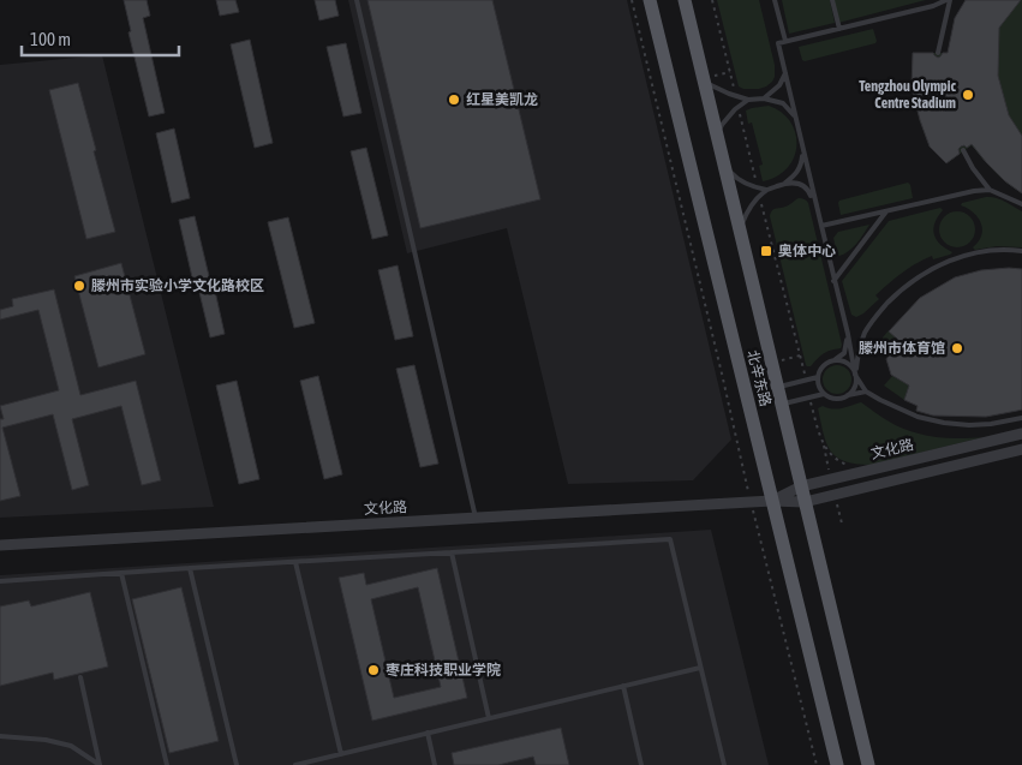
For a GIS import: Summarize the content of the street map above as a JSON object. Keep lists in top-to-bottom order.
{
  "streets": {
    "main road": ["北辛东路"],
    "street": ["文化路"]
  },
  "crossings": [
    ["北辛东路", "文化路"]
  ],
  "places": {
    "other": [
      "Tengzhou Olympic Centre Stadium",
      "红星美凯龙",
      "滕州市实验小学文化路校区",
      "滕州市体育馆",
      "枣庄科技职业学院"
    ],
    "transit": ["奥体中心"]
  },
  "scale_bar": "100 m"
}
